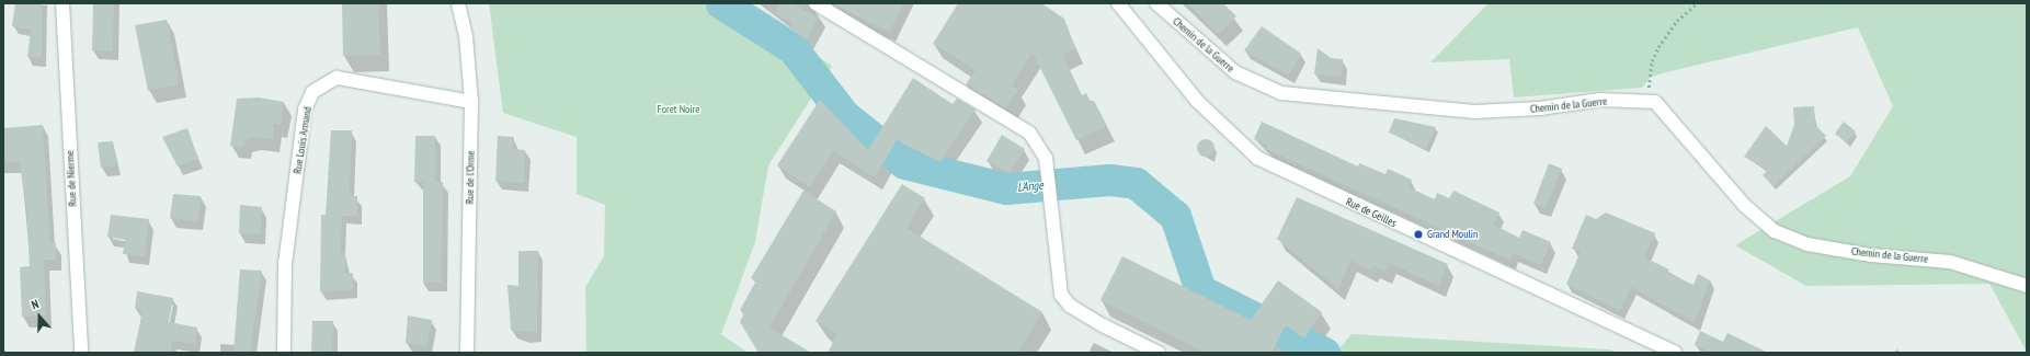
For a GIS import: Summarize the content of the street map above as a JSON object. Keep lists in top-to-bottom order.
{
  "streets": {
    "street": [
      "Chemin de la Guerre",
      "Rue Louis Armand",
      "Rue de l'Orme",
      "Rue de Nierme",
      "Rue de Geilles"
    ]
  },
  "crossings": [
    ["Rue Louis Armand", "Rue de l'Orme"]
  ],
  "water": ["L'Ange"],
  "parks": ["Foret Noire"],
  "places": ["Grand Moulin"],
  "north": "top"
}
